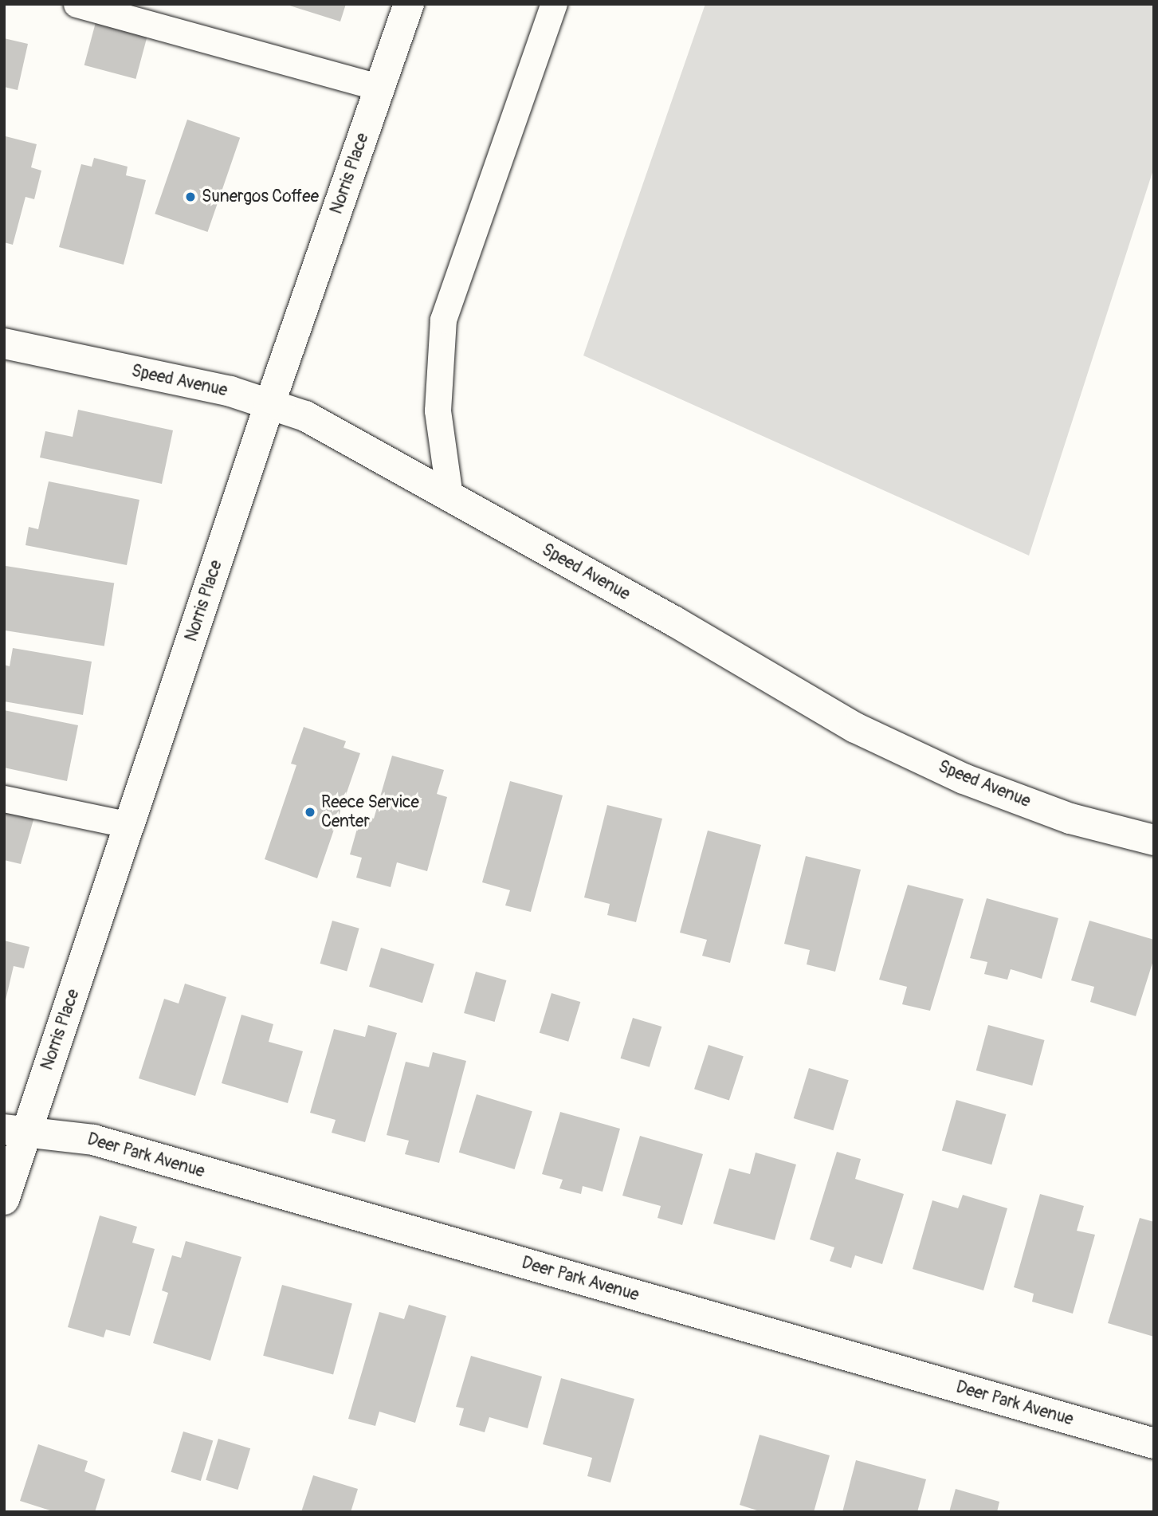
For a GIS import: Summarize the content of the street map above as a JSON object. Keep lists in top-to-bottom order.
{
  "streets": {
    "street": ["Norris Place", "Speed Avenue", "Deer Park Avenue"]
  },
  "crossings": [
    ["Norris Place", "Speed Avenue"],
    ["Norris Place", "Deer Park Avenue"]
  ],
  "places": ["Sunergos Coffee", "Reece Service Center"]
}
